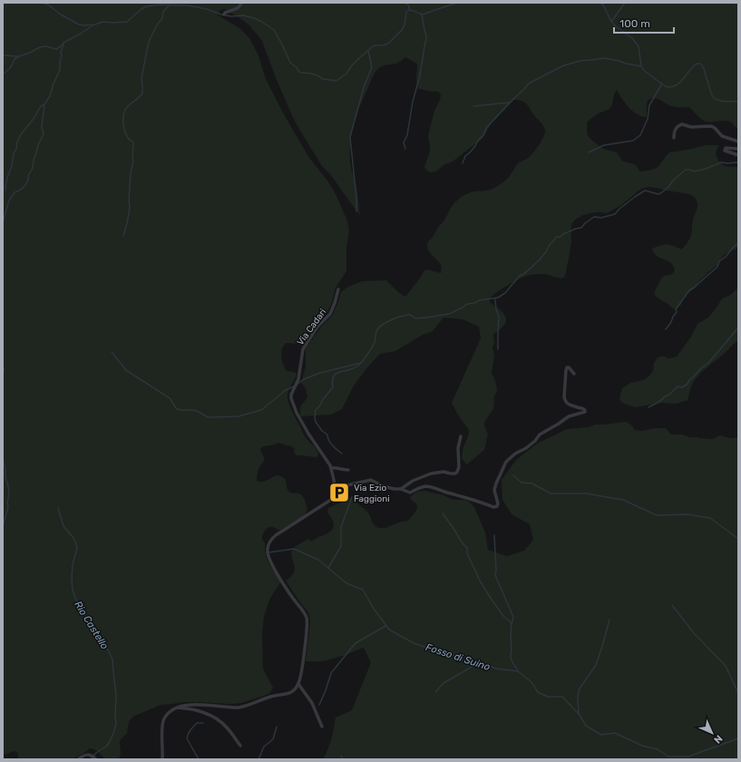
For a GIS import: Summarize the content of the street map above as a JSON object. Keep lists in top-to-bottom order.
{
  "streets": {
    "street": ["Via Cadari"]
  },
  "water": ["Rio Castello", "Fosso di Suino"],
  "places": {
    "parking": ["Via Ezio Faggioni"]
  },
  "scale_bar": "100 m",
  "north": "bottom right"
}
